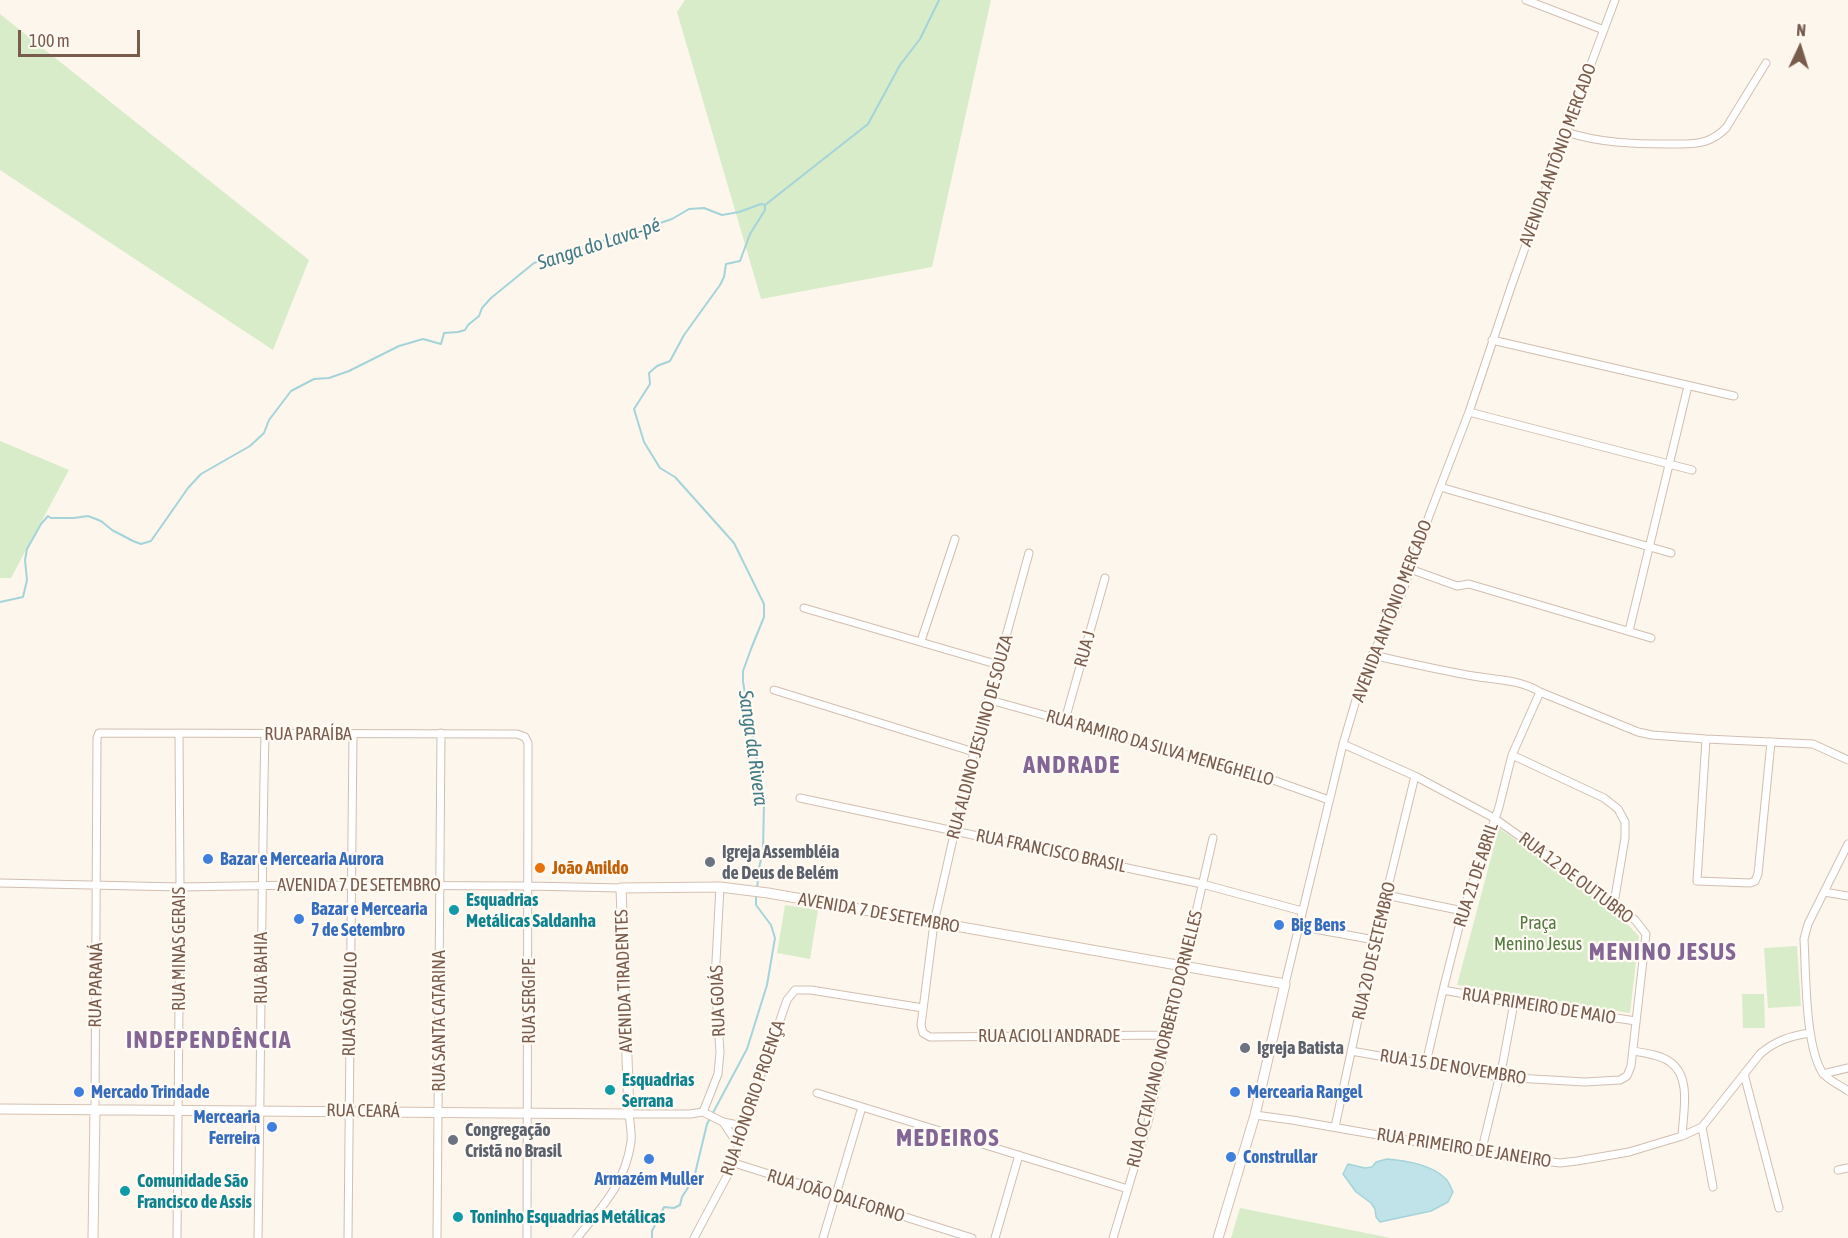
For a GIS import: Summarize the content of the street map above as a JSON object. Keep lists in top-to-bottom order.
{
  "streets": {
    "street": [
      "AVENIDA ANTÔNIO MERCADO",
      "RUA J",
      "RUA PARAÍBA",
      "RUA ALDINO JESUINO DE SOUZA",
      "RUA RAMIRO DA SILVA MENEGHELLO",
      "RUA FRANCISCO BRASIL",
      "RUA 21 DE ABRIL",
      "RUA 12 DE OUTUBRO",
      "AVENIDA 7 DE SETEMBRO",
      "RUA MINAS GERAIS",
      "RUA 20 DE SETEMBRO",
      "RUA BAHIA",
      "AVENIDA TIRADENTES",
      "RUA PARANÁ",
      "RUA SERGIPE",
      "RUA GOIÁS",
      "RUA SÃO PAULO",
      "RUA PRIMEIRO DE MAIO",
      "RUA SANTA CATARINA",
      "RUA ACIOLI ANDRADE",
      "RUA OCTAVIANO NORBERTO DORNELLES",
      "RUA 15 DE NOVEMBRO",
      "RUA HONORIO PROENÇA",
      "RUA CEARÁ",
      "RUA PRIMEIRO DE JANEIRO",
      "RUA JOÃO DALFORNO"
    ]
  },
  "crossings": [
    ["AVENIDA ANTÔNIO MERCADO", "RUA RAMIRO DA SILVA MENEGHELLO"],
    ["AVENIDA ANTÔNIO MERCADO", "RUA FRANCISCO BRASIL"],
    ["AVENIDA ANTÔNIO MERCADO", "RUA 12 DE OUTUBRO"],
    ["AVENIDA ANTÔNIO MERCADO", "AVENIDA 7 DE SETEMBRO"],
    ["AVENIDA ANTÔNIO MERCADO", "RUA PRIMEIRO DE JANEIRO"],
    ["RUA J", "RUA RAMIRO DA SILVA MENEGHELLO"],
    ["RUA PARAÍBA", "RUA MINAS GERAIS"],
    ["RUA PARAÍBA", "RUA BAHIA"],
    ["RUA PARAÍBA", "RUA PARANÁ"],
    ["RUA PARAÍBA", "RUA SERGIPE"],
    ["RUA PARAÍBA", "RUA SÃO PAULO"],
    ["RUA PARAÍBA", "RUA SANTA CATARINA"],
    ["RUA ALDINO JESUINO DE SOUZA", "RUA RAMIRO DA SILVA MENEGHELLO"],
    ["RUA ALDINO JESUINO DE SOUZA", "RUA FRANCISCO BRASIL"],
    ["RUA ALDINO JESUINO DE SOUZA", "AVENIDA 7 DE SETEMBRO"],
    ["RUA ALDINO JESUINO DE SOUZA", "RUA ACIOLI ANDRADE"],
    ["RUA ALDINO JESUINO DE SOUZA", "RUA HONORIO PROENÇA"],
    ["RUA FRANCISCO BRASIL", "RUA OCTAVIANO NORBERTO DORNELLES"],
    ["RUA 21 DE ABRIL", "RUA 12 DE OUTUBRO"],
    ["RUA 21 DE ABRIL", "RUA PRIMEIRO DE MAIO"],
    ["RUA 21 DE ABRIL", "RUA 15 DE NOVEMBRO"],
    ["RUA 12 DE OUTUBRO", "RUA 20 DE SETEMBRO"],
    ["RUA 12 DE OUTUBRO", "RUA PRIMEIRO DE MAIO"],
    ["AVENIDA 7 DE SETEMBRO", "RUA MINAS GERAIS"],
    ["AVENIDA 7 DE SETEMBRO", "RUA BAHIA"],
    ["AVENIDA 7 DE SETEMBRO", "AVENIDA TIRADENTES"],
    ["AVENIDA 7 DE SETEMBRO", "RUA PARANÁ"],
    ["AVENIDA 7 DE SETEMBRO", "RUA SERGIPE"],
    ["AVENIDA 7 DE SETEMBRO", "RUA GOIÁS"],
    ["AVENIDA 7 DE SETEMBRO", "RUA SÃO PAULO"],
    ["AVENIDA 7 DE SETEMBRO", "RUA SANTA CATARINA"],
    ["AVENIDA 7 DE SETEMBRO", "RUA OCTAVIANO NORBERTO DORNELLES"],
    ["RUA MINAS GERAIS", "RUA CEARÁ"],
    ["RUA 20 DE SETEMBRO", "RUA 15 DE NOVEMBRO"],
    ["RUA 20 DE SETEMBRO", "RUA PRIMEIRO DE JANEIRO"],
    ["RUA BAHIA", "RUA CEARÁ"],
    ["AVENIDA TIRADENTES", "RUA CEARÁ"],
    ["RUA PARANÁ", "RUA CEARÁ"],
    ["RUA SERGIPE", "RUA CEARÁ"],
    ["RUA GOIÁS", "RUA CEARÁ"],
    ["RUA SÃO PAULO", "RUA CEARÁ"],
    ["RUA SANTA CATARINA", "RUA CEARÁ"],
    ["RUA ACIOLI ANDRADE", "RUA OCTAVIANO NORBERTO DORNELLES"],
    ["RUA HONORIO PROENÇA", "RUA CEARÁ"],
    ["RUA HONORIO PROENÇA", "RUA JOÃO DALFORNO"]
  ],
  "districts": [
    "ANDRADE",
    "MENINO JESUS",
    "INDEPENDÊNCIA",
    "MEDEIROS"
  ],
  "water": ["Sanga do Lava-pé", "Sanga da Rivera"],
  "parks": ["Praça Menino Jesus"],
  "places": [
    "Bazar e Mercearia Aurora",
    "Igreja Assembléia de Deus de Belém",
    "João Anildo",
    "Esquadrias Metálicas Saldanha",
    "Bazar e Mercearia 7 de Setembro",
    "Big Bens",
    "Igreja Batista",
    "Esquadrias Serrana",
    "Mercado Trindade",
    "Mercearia Rangel",
    "Mercearia Ferreira",
    "Congregação Cristã no Brasil",
    "Construllar",
    "Armazém Muller",
    "Comunidade São Francisco de Assis",
    "Toninho Esquadrias Metálicas"
  ],
  "scale_bar": "100 m",
  "north": "top"
}
